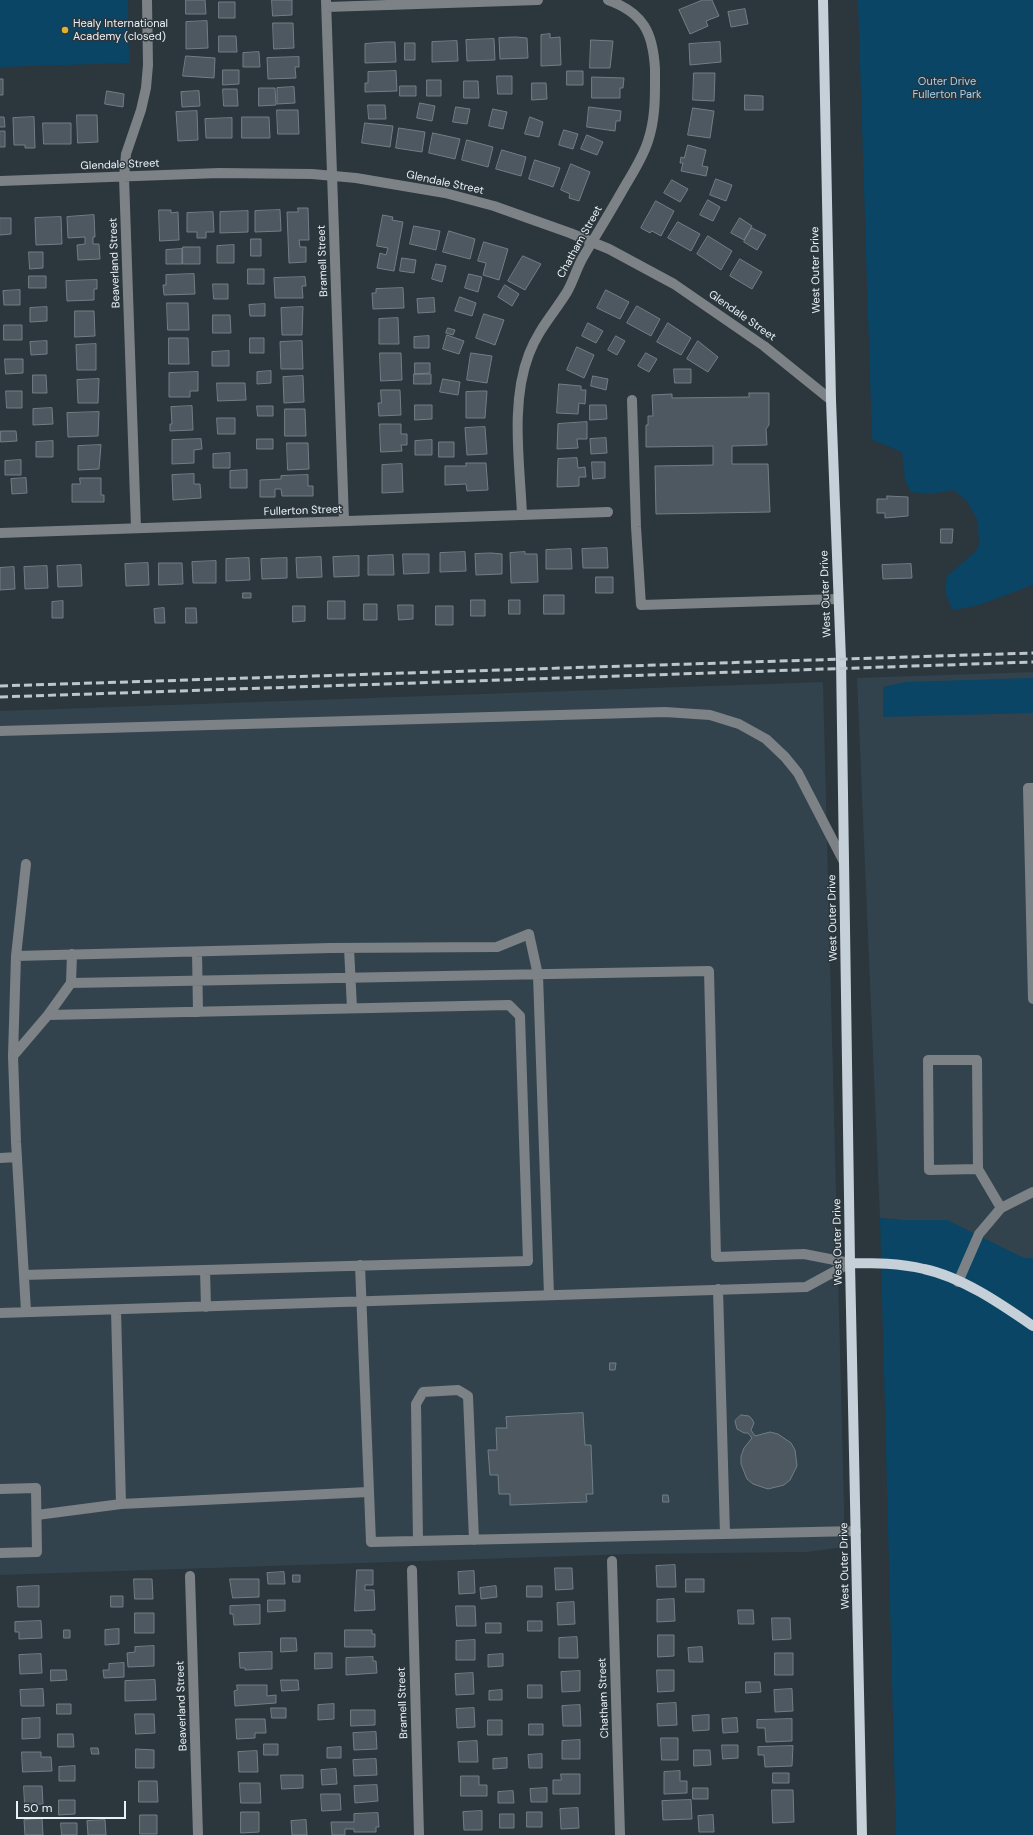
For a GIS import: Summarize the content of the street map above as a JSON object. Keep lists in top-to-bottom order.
{
  "streets": {
    "main road": ["West Outer Drive"],
    "street": [
      "Glendale Street",
      "Chatham Street",
      "Bramell Street",
      "Beaverland Street",
      "Fullerton Street"
    ]
  },
  "crossings": [
    ["Glendale Street", "Chatham Street"],
    ["Glendale Street", "Bramell Street"],
    ["Glendale Street", "Beaverland Street"],
    ["Glendale Street", "West Outer Drive"],
    ["Chatham Street", "Fullerton Street"],
    ["Bramell Street", "Fullerton Street"],
    ["Beaverland Street", "Fullerton Street"]
  ],
  "parks": ["Outer Drive Fullerton Park"],
  "places": ["Healy International Academy (closed)"],
  "scale_bar": "50 m"
}
